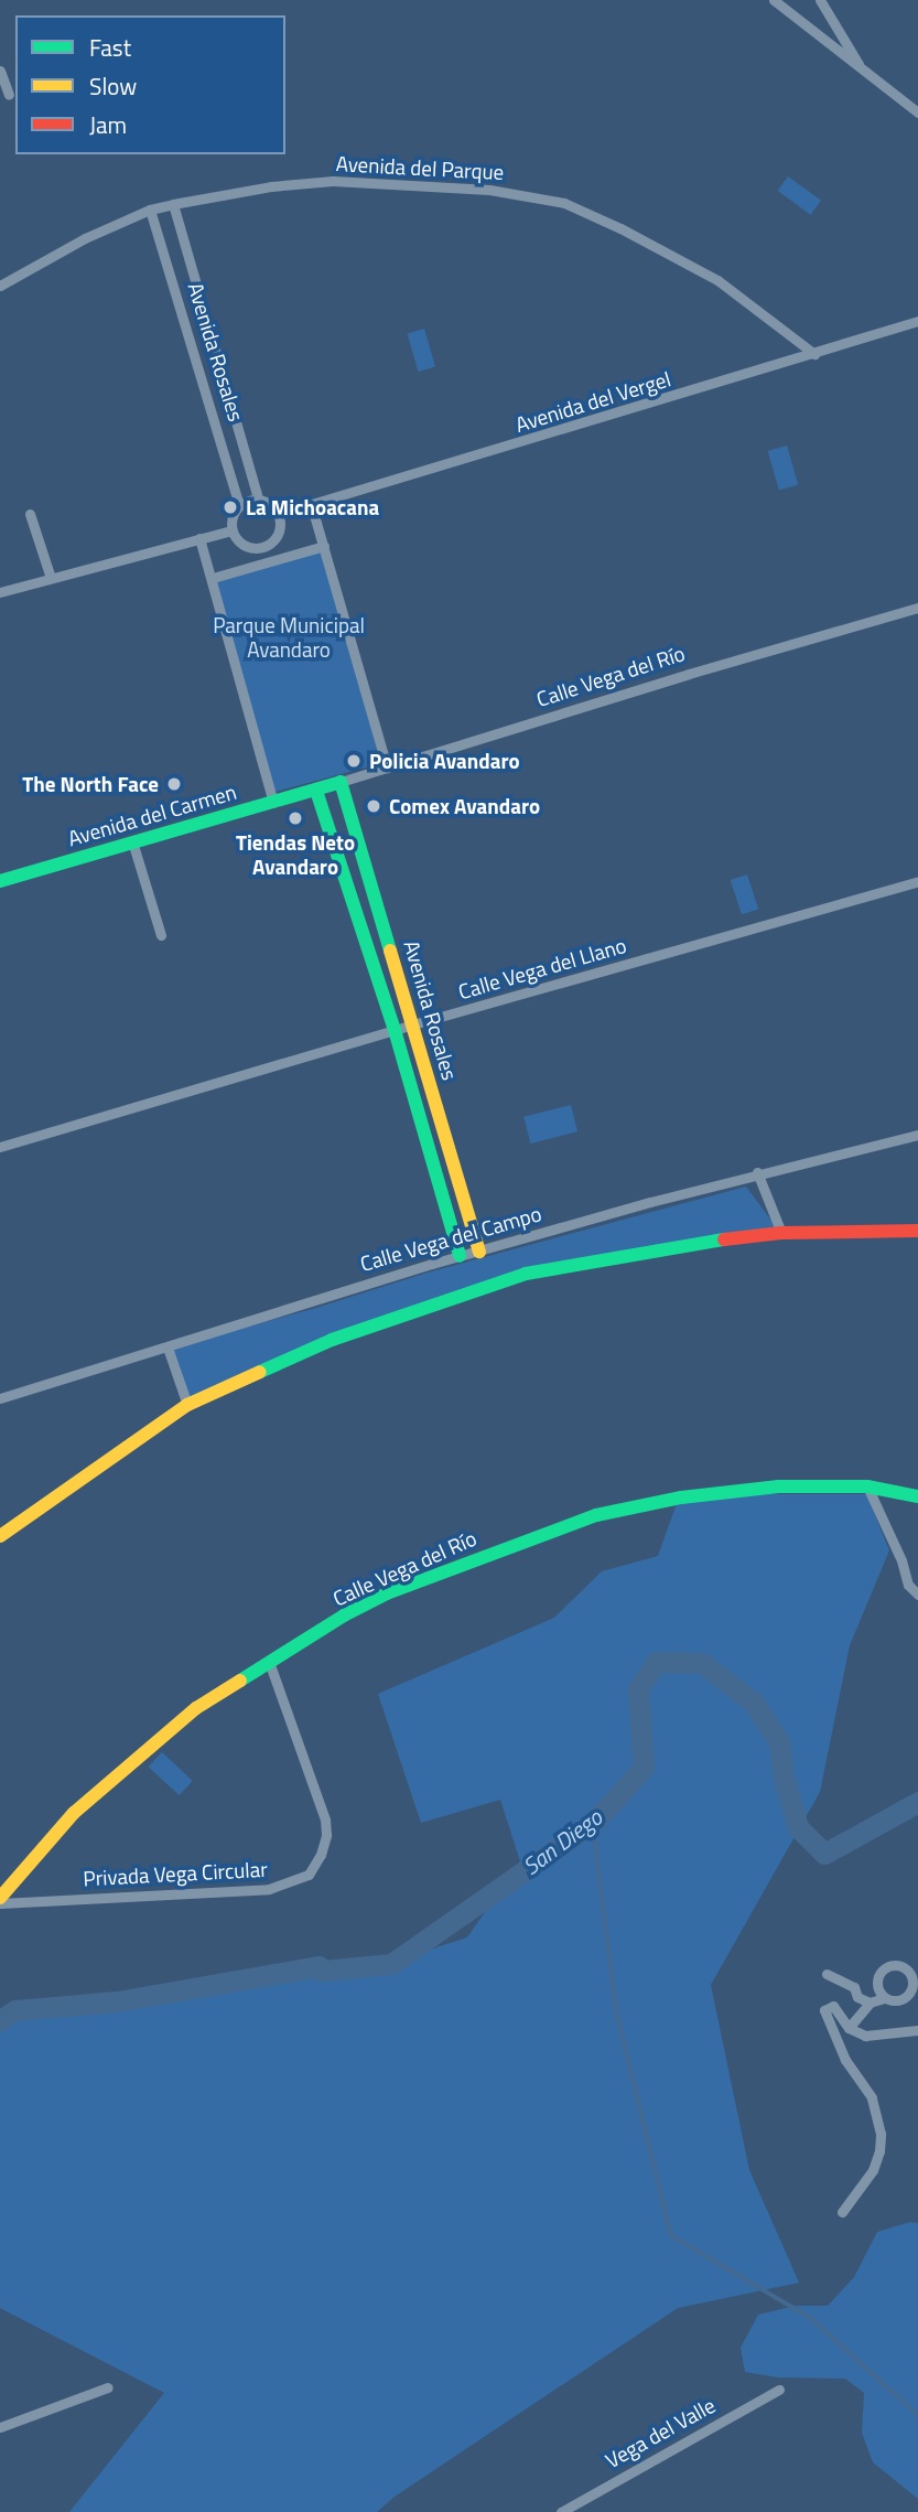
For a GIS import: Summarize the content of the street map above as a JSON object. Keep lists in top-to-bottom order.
{
  "streets": {
    "street": [
      "Avenida del Parque",
      "Avenida Rosales",
      "Avenida del Vergel",
      "Calle Vega del Río",
      "Avenida del Carmen",
      "Calle Vega del Llano",
      "Calle Vega del Campo",
      "Privada Vega Circular",
      "Vega del Valle"
    ]
  },
  "crossings": [
    ["Avenida del Parque", "Avenida Rosales"],
    ["Avenida del Parque", "Avenida del Vergel"],
    ["Avenida Rosales", "Avenida del Vergel"],
    ["Avenida Rosales", "Calle Vega del Río"],
    ["Avenida Rosales", "Avenida del Carmen"],
    ["Avenida Rosales", "Calle Vega del Llano"],
    ["Avenida Rosales", "Calle Vega del Campo"],
    ["Calle Vega del Río", "Avenida del Carmen"],
    ["Calle Vega del Río", "Privada Vega Circular"]
  ],
  "water": ["San Diego"],
  "parks": ["Parque Municipal Avandaro"],
  "places": [
    "La Michoacana",
    "Policia Avandaro",
    "The North Face",
    "Comex Avandaro",
    "Tiendas Neto Avandaro"
  ],
  "legend": ["Fast", "Slow", "Jam"]
}
